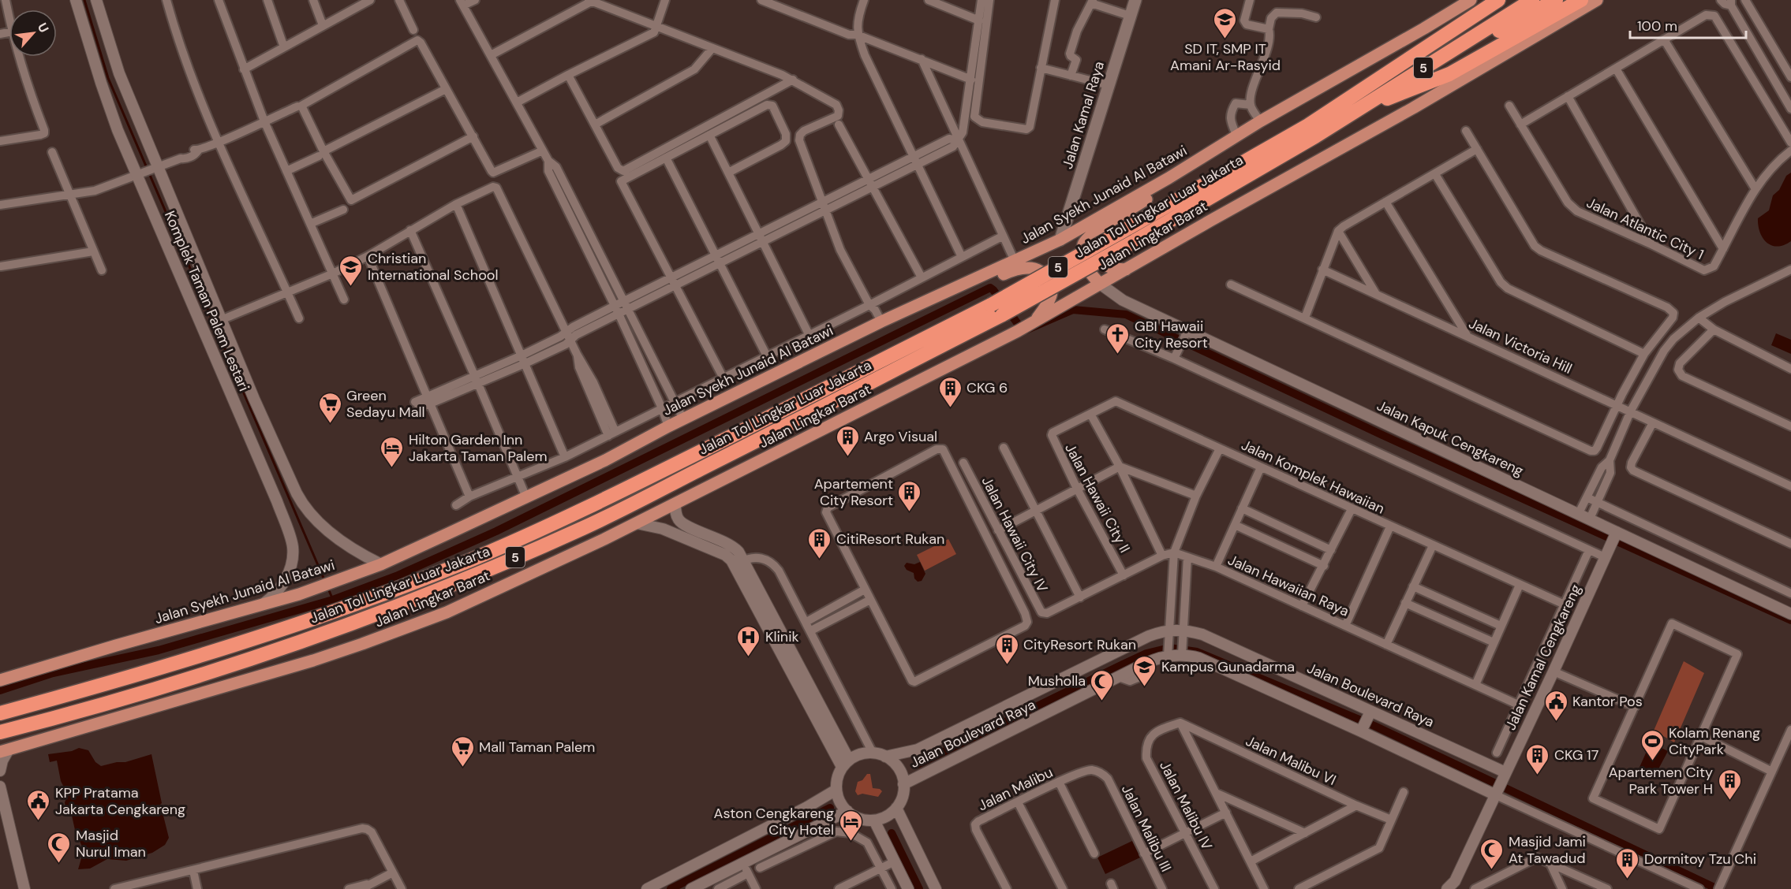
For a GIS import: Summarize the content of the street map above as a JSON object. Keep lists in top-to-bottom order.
{
  "streets": {
    "highway": ["5", "Jalan Tol Lingkar Luar Jakarta"],
    "main road": ["Jalan Kamal Raya", "Jalan Syekh Junaid Al Batawi", "Jalan Lingkar Barat"],
    "street": [
      "Jalan Atlantic City 1",
      "Komplek Taman Palem Lestari",
      "Jalan Victoria Hill",
      "Jalan Kapuk Cengkareng",
      "Jalan Komplek Hawaiian",
      "Jalan Hawaii City II",
      "Jalan Hawaii City IV",
      "Jalan Hawaiian Raya",
      "Jalan Kamal Cengkareng",
      "Jalan Boulevard Raya",
      "Jalan Malibu VI",
      "Jalan Malibu",
      "Jalan Malibu IV",
      "Jalan Malibu III"
    ]
  },
  "crossings": [
    ["Jalan Kamal Raya", "Jalan Syekh Junaid Al Batawi"],
    ["Jalan Syekh Junaid Al Batawi", "Komplek Taman Palem Lestari"],
    ["Jalan Lingkar Barat", "Jalan Kapuk Cengkareng"],
    ["Jalan Kapuk Cengkareng", "Jalan Kamal Cengkareng"],
    ["Jalan Komplek Hawaiian", "Jalan Hawaii City II"],
    ["Jalan Kamal Cengkareng", "Jalan Boulevard Raya"],
    ["Jalan Malibu VI", "Jalan Malibu IV"],
    ["Jalan Malibu", "Jalan Malibu III"]
  ],
  "places": {
    "school or university": ["SD IT, SMP IT Amani Ar-Rasyid", "Christian International School", "Kampus Gunadarma"],
    "church": ["GBI Hawaii City Resort"],
    "building": [
      "CKG 6",
      "Argo Visual",
      "Apartement City Resort",
      "CitiResort Rukan",
      "CityResort Rukan",
      "CKG 17",
      "Apartemen City Park Tower H",
      "Dormitoy Tzu Chi"
    ],
    "supermarket": ["Green Sedayu Mall", "Mall Taman Palem"],
    "hotel": ["Hilton Garden Inn Jakarta Taman Palem", "Aston Cengkareng City Hotel"],
    "hospital": ["Klinik"],
    "mosque": ["Musholla", "Masjid Nurul Iman", "Masjid Jami At Tawadud"],
    "public building": ["Kantor Pos", "KPP Pratama Jakarta Cengkareng"],
    "sports": ["Kolam Renang CityPark"]
  },
  "scale_bar": "100 m",
  "north": "top right"
}
